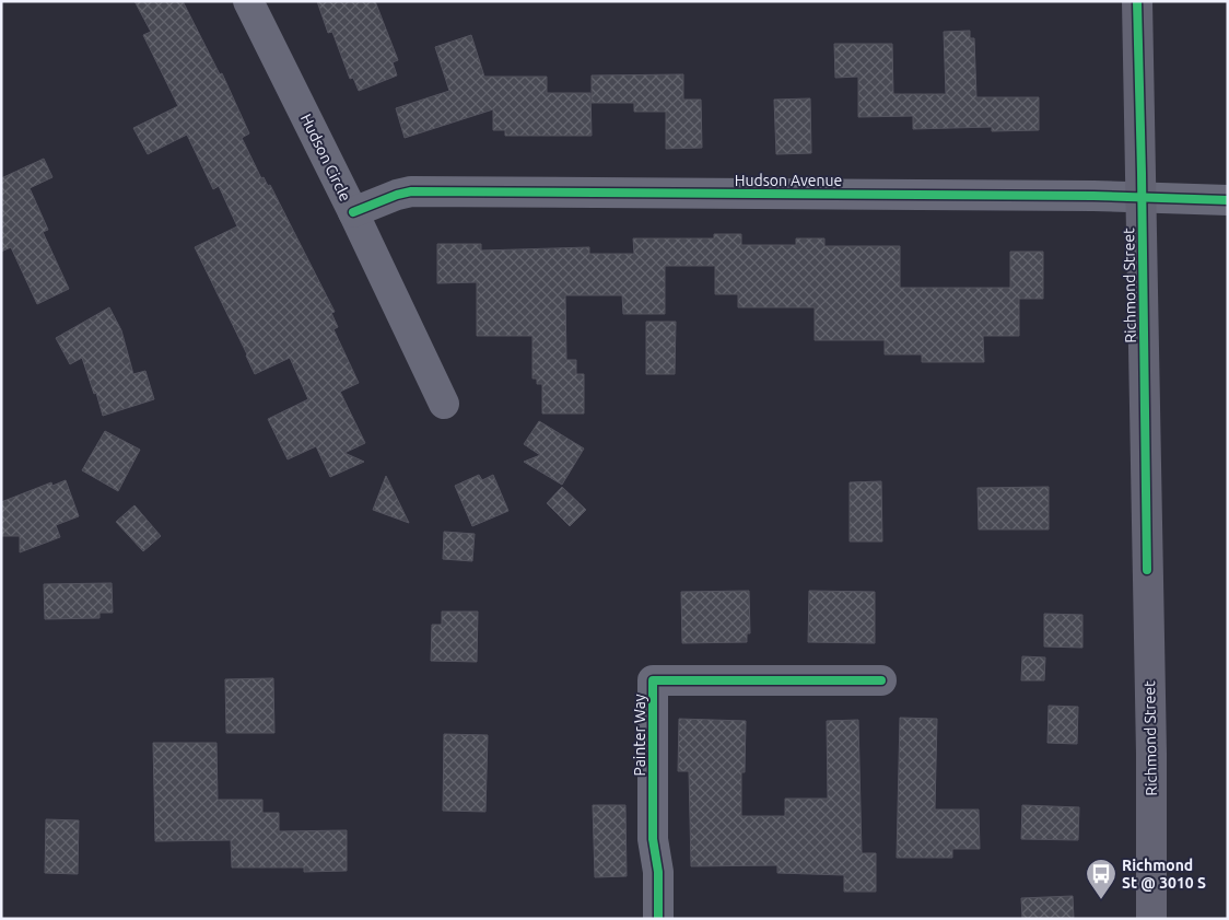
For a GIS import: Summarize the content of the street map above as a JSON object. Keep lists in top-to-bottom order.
{
  "streets": {
    "main road": ["Richmond Street"],
    "street": ["Hudson Circle", "Hudson Avenue", "Painter Way"]
  },
  "crossings": [
    ["Hudson Circle", "Hudson Avenue"],
    ["Hudson Avenue", "Richmond Street"]
  ],
  "places": {
    "bus stop": ["Richmond St @ 3010 S"]
  }
}
